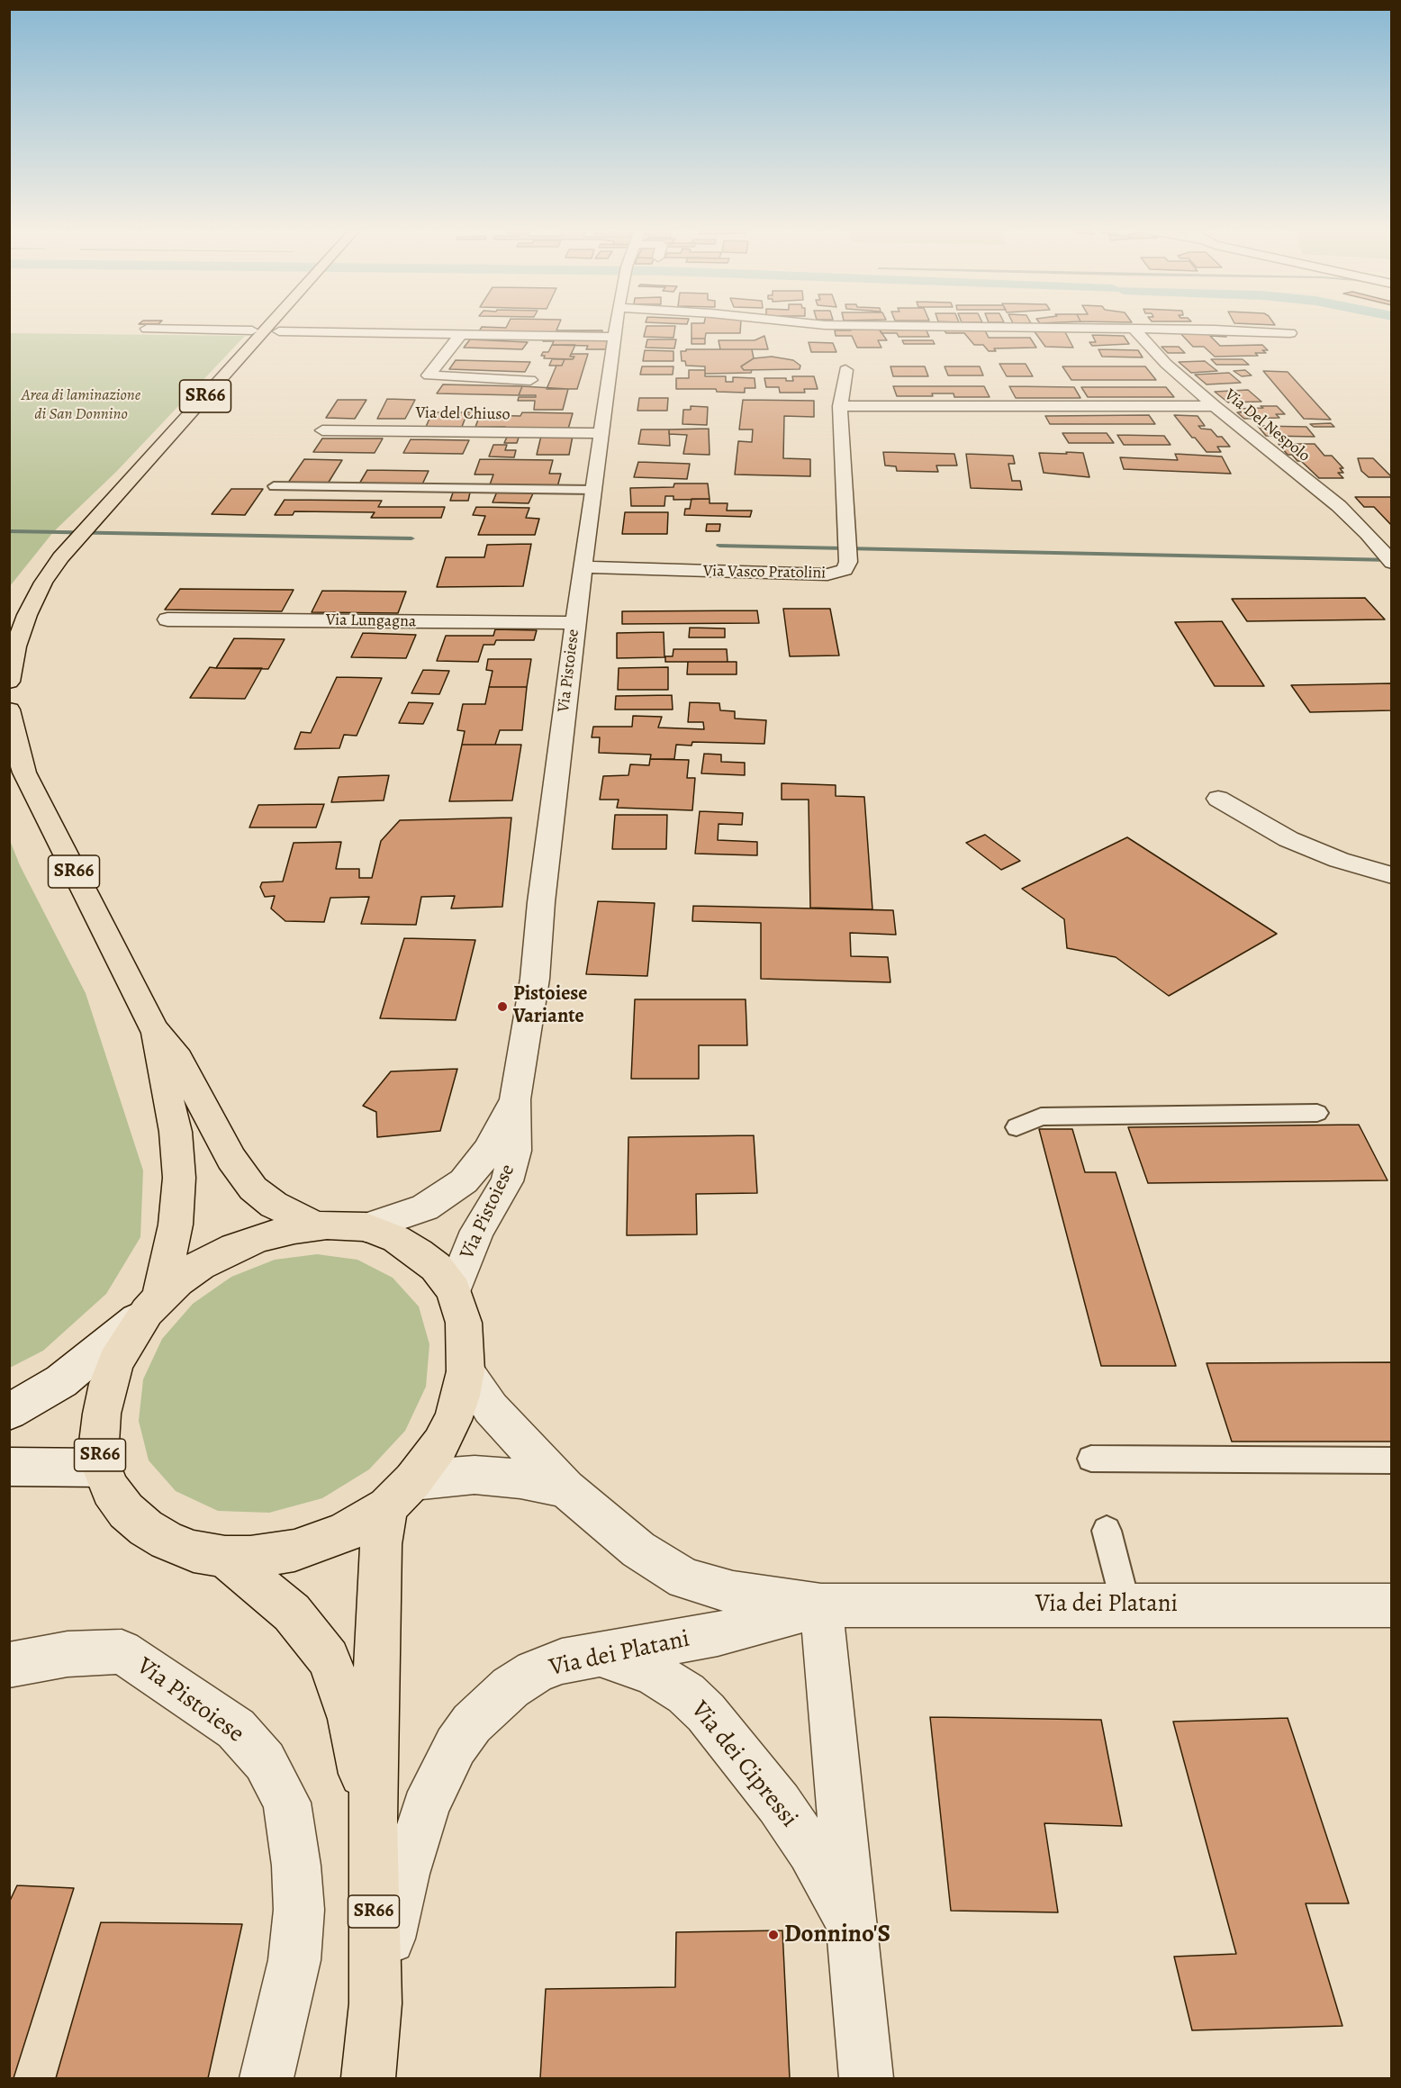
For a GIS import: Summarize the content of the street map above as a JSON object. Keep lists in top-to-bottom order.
{
  "streets": {
    "main road": ["SR66", "Via Pistoiese"],
    "street": [
      "Via del Chiuso",
      "Via Del Nespolo",
      "Via Vasco Pratolini",
      "Via Lungagna",
      "Via dei Platani",
      "Via dei Cipressi"
    ]
  },
  "crossings": [
    ["SR66", "Via Pistoiese"],
    ["Via del Chiuso", "Via Pistoiese"],
    ["Via Vasco Pratolini", "Via Pistoiese"],
    ["Via Lungagna", "Via Pistoiese"],
    ["Via Pistoiese", "Via dei Platani"],
    ["Via dei Platani", "Via dei Cipressi"]
  ],
  "parks": ["Area di laminazione di San Donnino"],
  "places": ["Pistoiese Variante", "Donnino'S"]
}
